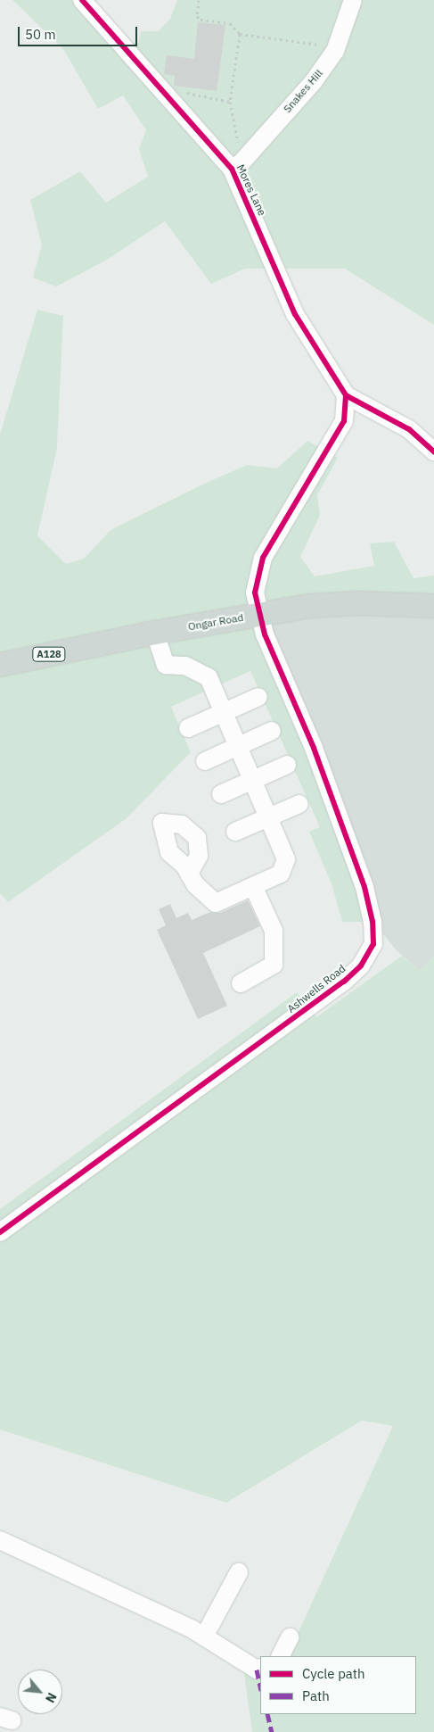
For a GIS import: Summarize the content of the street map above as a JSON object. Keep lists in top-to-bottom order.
{
  "streets": {
    "main road": ["Ongar Road", "A128"],
    "street": ["Snakes Hill", "Mores Lane", "Ashwells Road"]
  },
  "crossings": [
    ["Snakes Hill", "Mores Lane"],
    ["Ongar Road", "Ashwells Road"]
  ],
  "legend": ["Cycle path", "Path"],
  "scale_bar": "50 m",
  "north": "bottom right"
}
